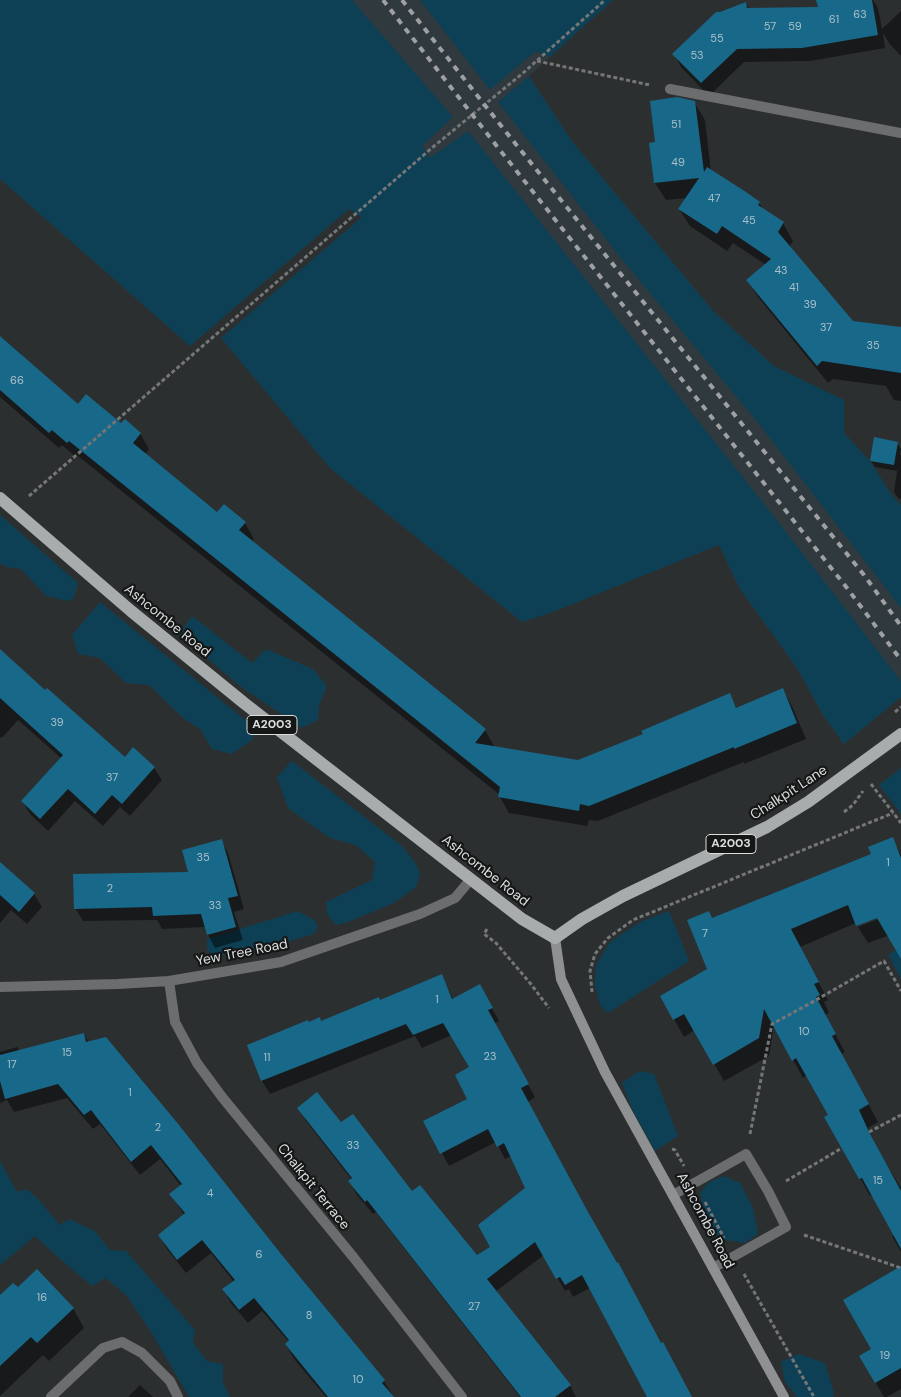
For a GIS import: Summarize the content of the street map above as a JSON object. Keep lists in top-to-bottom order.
{
  "streets": {
    "main road": ["Ashcombe Road", "A2003", "Chalkpit Lane"],
    "street": ["Yew Tree Road", "Chalkpit Terrace"]
  },
  "crossings": [
    ["Ashcombe Road", "Chalkpit Lane"],
    ["Ashcombe Road", "Yew Tree Road"],
    ["Yew Tree Road", "Chalkpit Terrace"]
  ],
  "house_numbers": [
    "63",
    "61",
    "57",
    "59",
    "55",
    "53",
    "51",
    "49",
    "47",
    "45",
    "43",
    "41",
    "39",
    "37",
    "35",
    "66",
    "39",
    "37",
    "35",
    "1",
    "2",
    "33",
    "7",
    "1",
    "10",
    "15",
    "23",
    "11",
    "17",
    "1",
    "2",
    "33",
    "15",
    "4",
    "6",
    "16",
    "27",
    "8",
    "19",
    "10"
  ]
}
